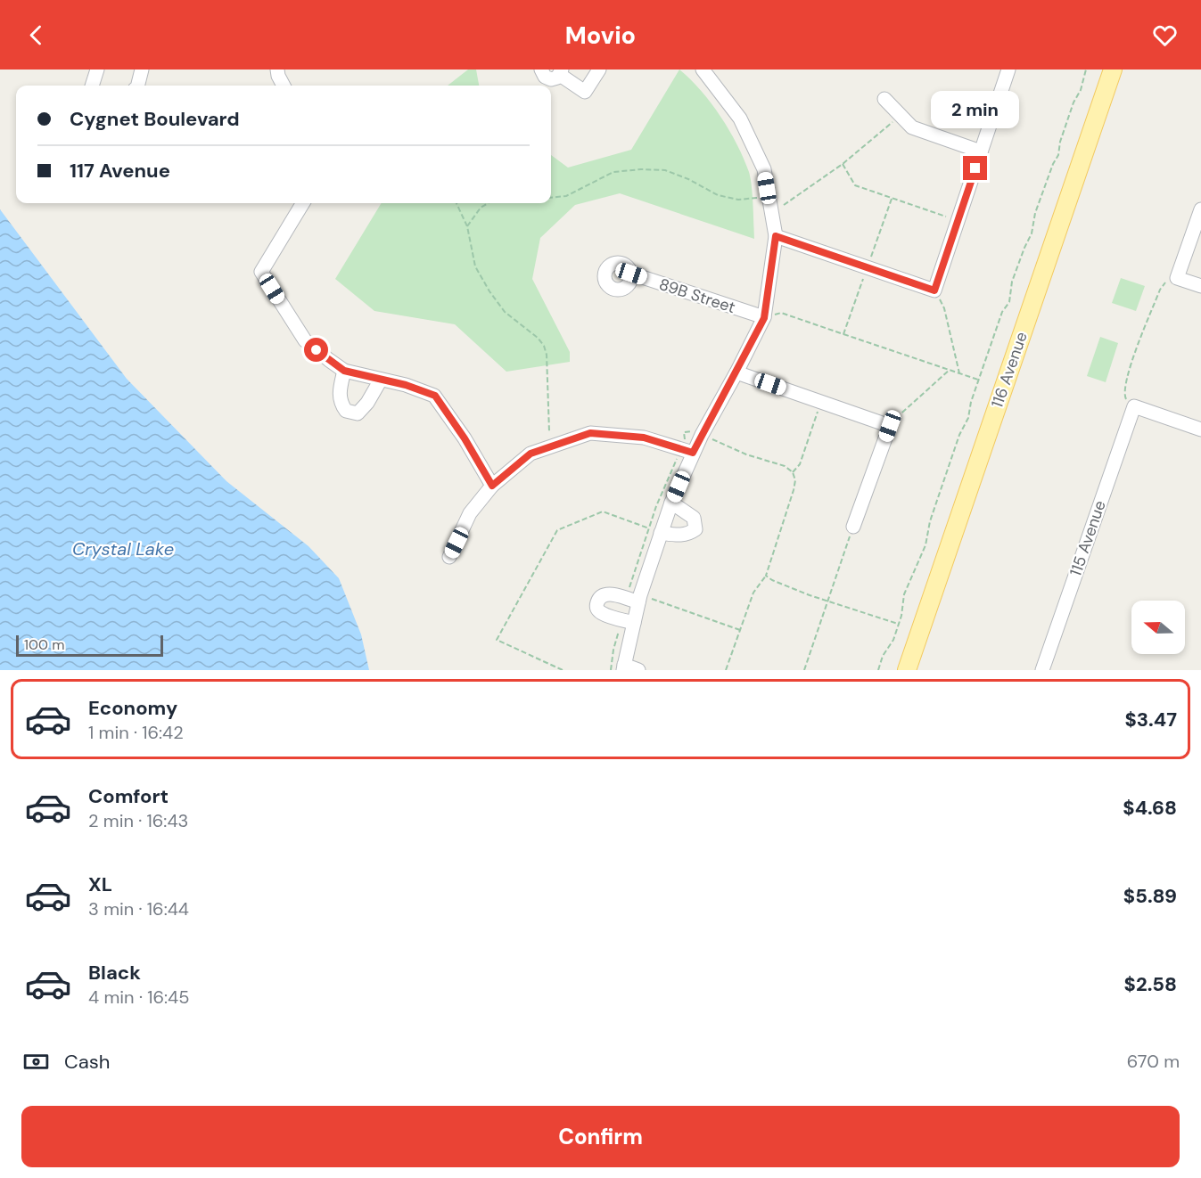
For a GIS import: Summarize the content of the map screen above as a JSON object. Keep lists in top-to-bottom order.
{
  "streets": {
    "main road": ["116 Avenue"],
    "street": ["89B Street", "115 Avenue"]
  },
  "water": ["Crystal Lake"],
  "scale_bar": "100 m",
  "north": "left",
  "page": {
    "header": "Movio",
    "banner": ["Cygnet Boulevard", "117 Avenue"],
    "bubble": "2 min",
    "scale": "100 m",
    "list": [
      {
        "name": "Economy",
        "note": "1 min · 16:42",
        "value": "$3.47"
      },
      {
        "name": "Comfort",
        "note": "2 min · 16:43",
        "value": "$4.68"
      },
      {
        "name": "XL",
        "note": "3 min · 16:44",
        "value": "$5.89"
      },
      {
        "name": "Black",
        "note": "4 min · 16:45",
        "value": "$2.58"
      }
    ],
    "pay": ["Cash", "670 m"],
    "buttons": "Confirm"
  }
}
